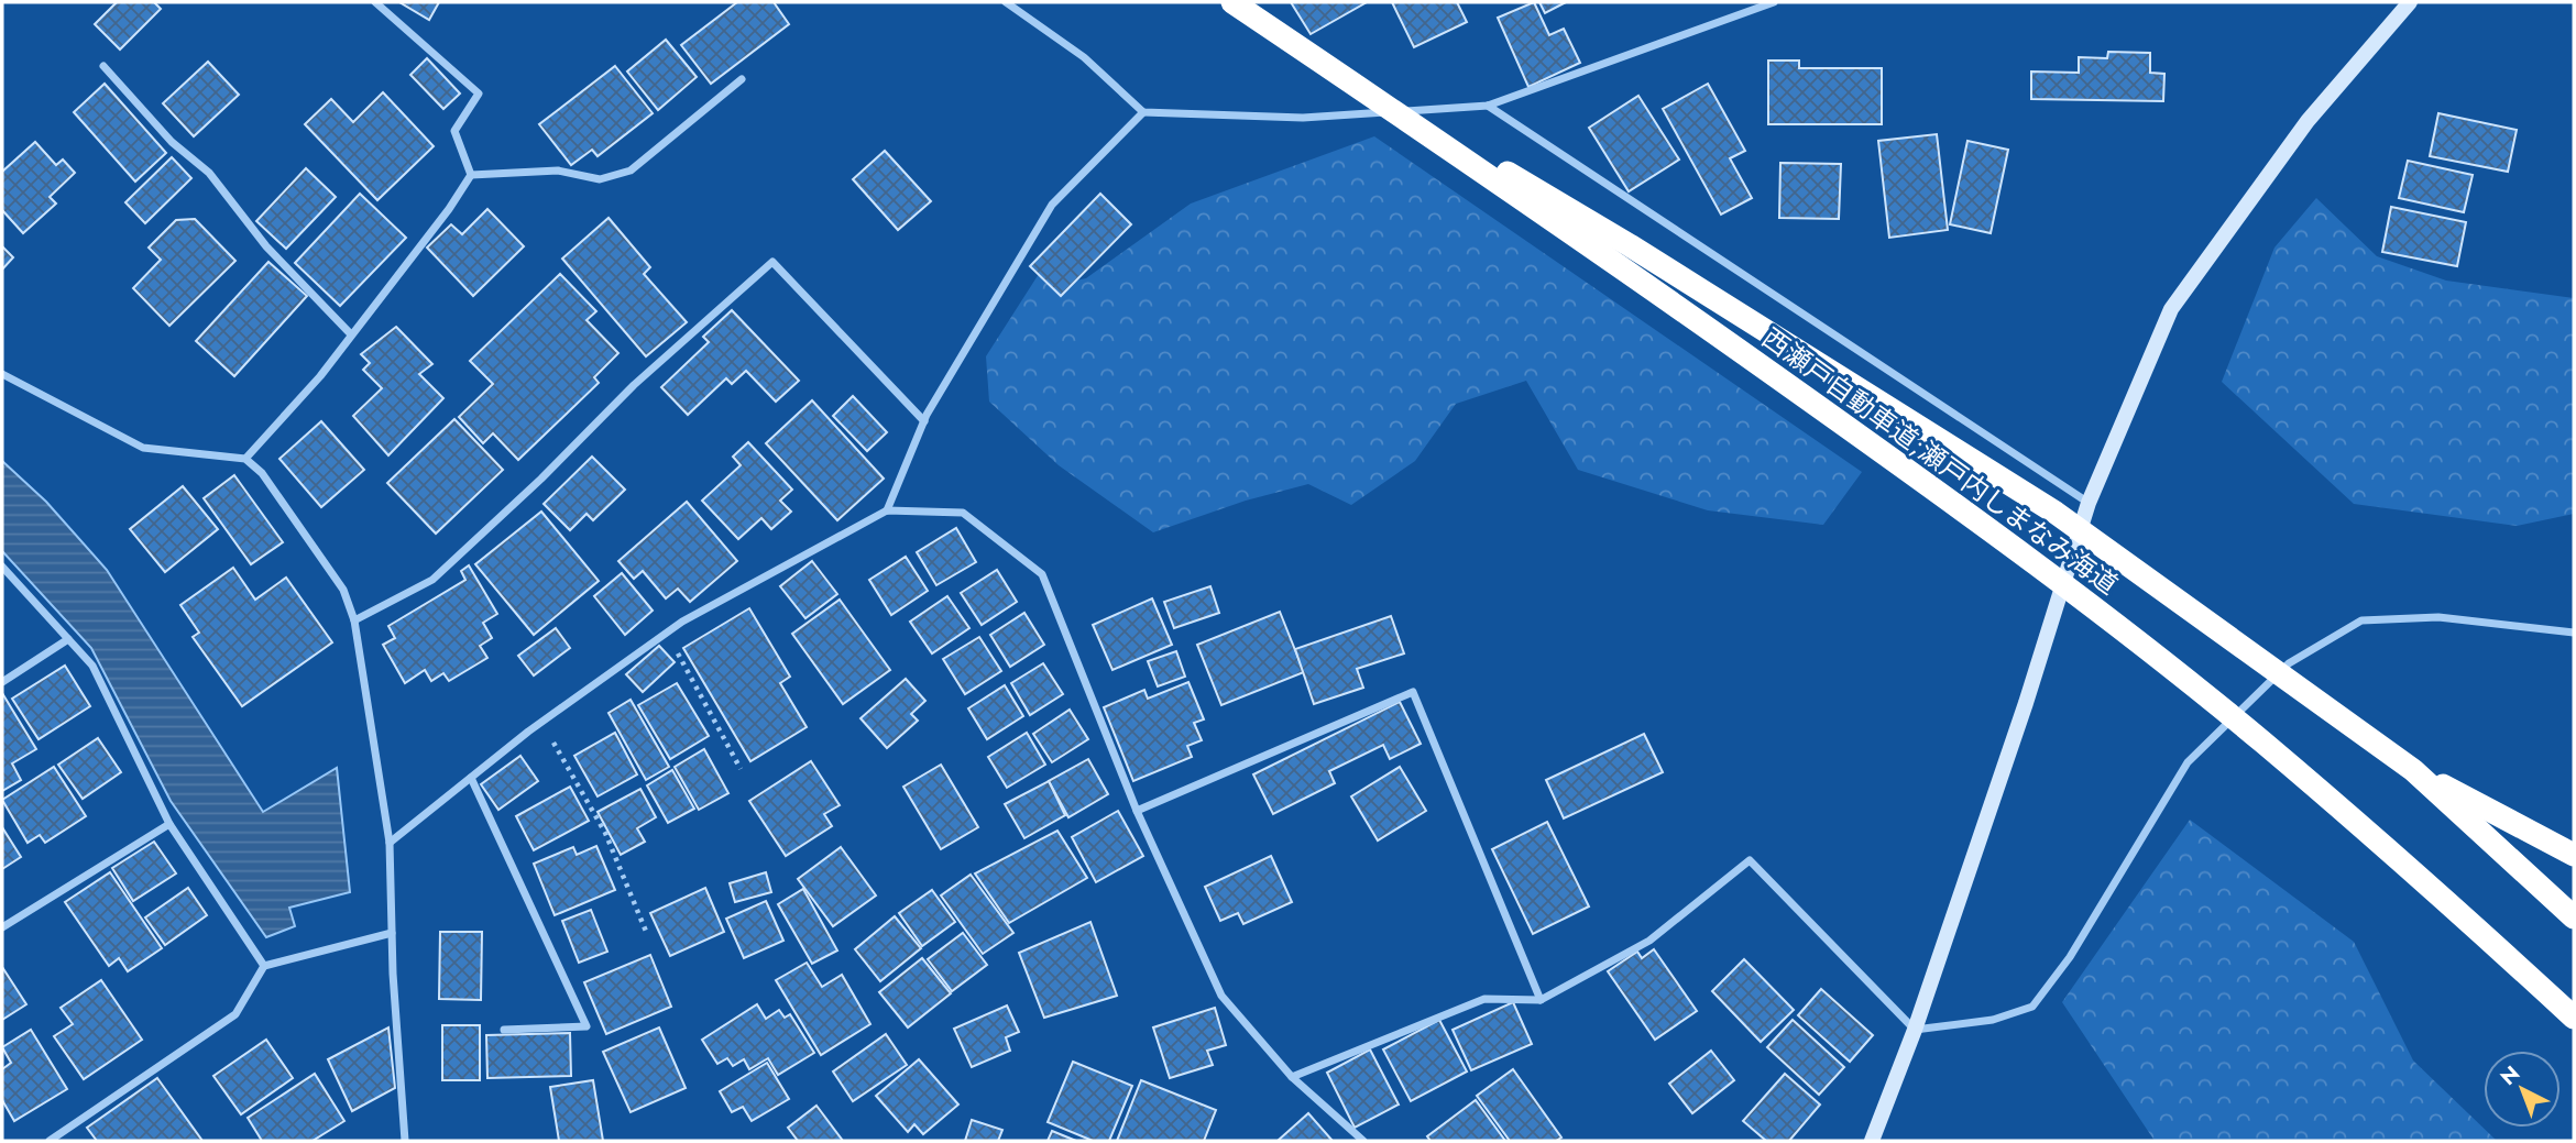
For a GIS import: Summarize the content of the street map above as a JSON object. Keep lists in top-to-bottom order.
{
  "streets": {
    "highway": ["西瀬戸自動車道;瀬戸内しまなみ海道"]
  },
  "north": "top left"
}
